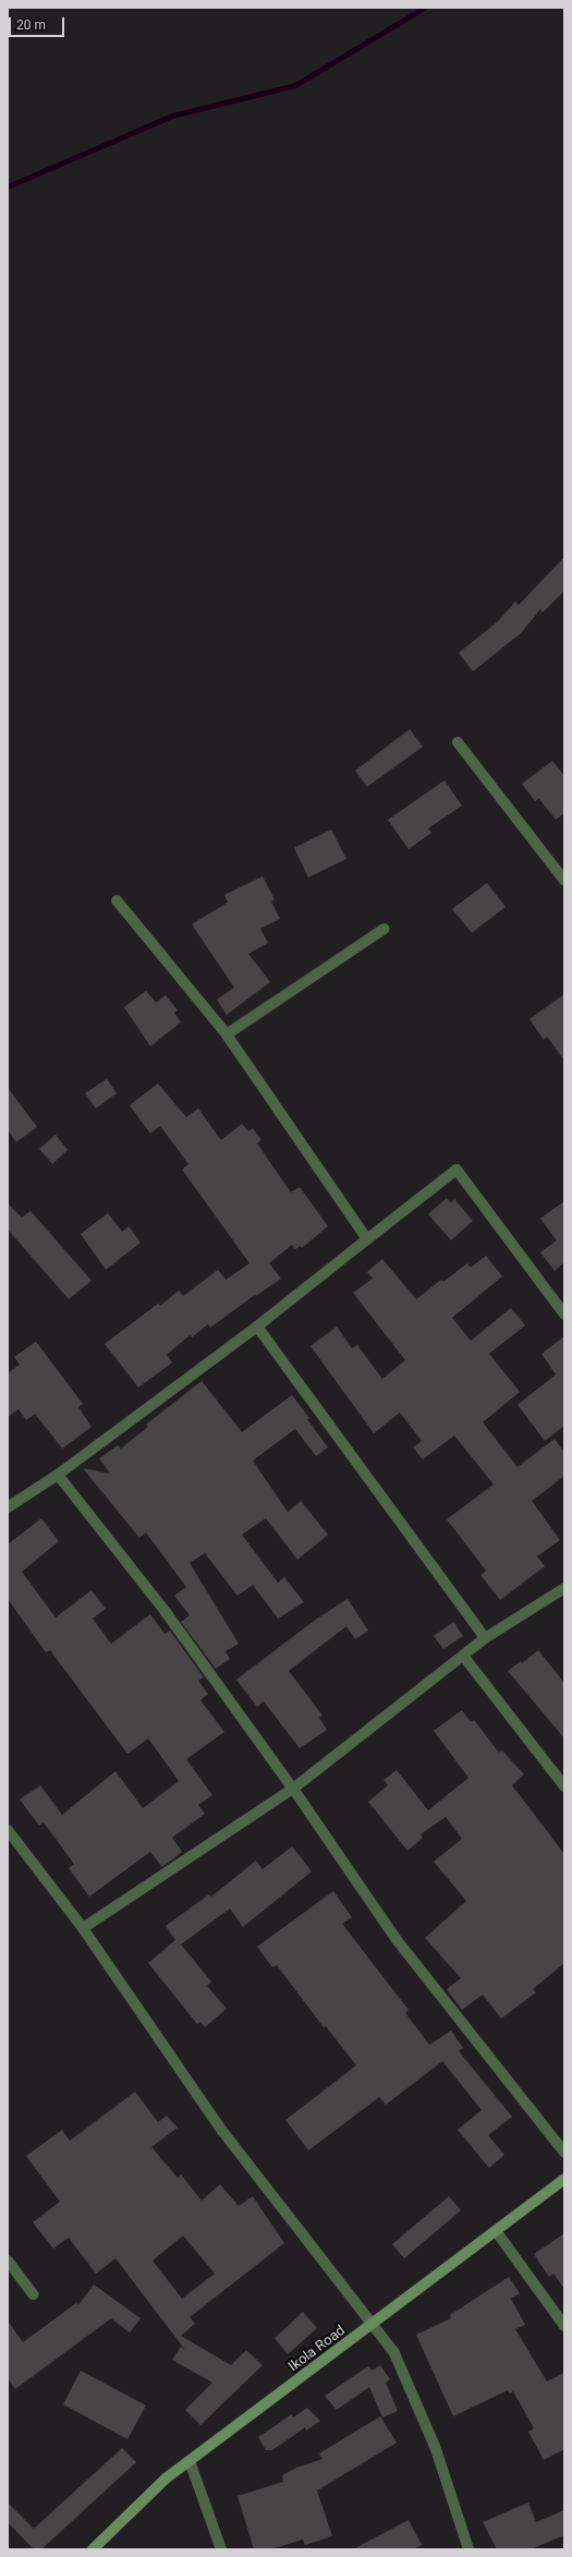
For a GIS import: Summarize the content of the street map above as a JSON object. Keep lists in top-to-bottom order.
{
  "streets": {
    "street": ["Ikola Road"]
  },
  "scale_bar": "20 m"
}
